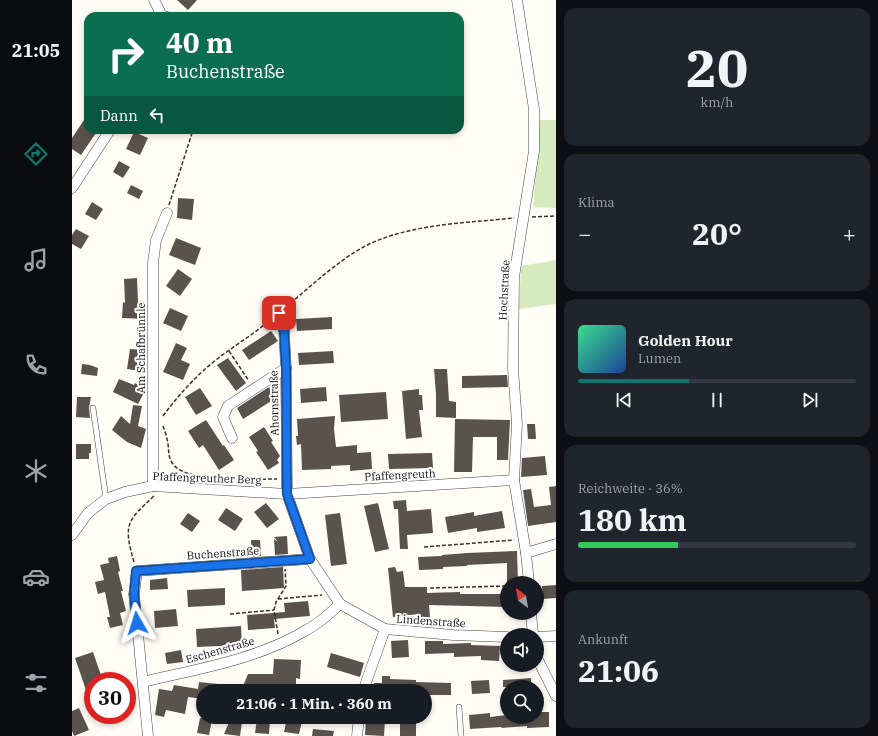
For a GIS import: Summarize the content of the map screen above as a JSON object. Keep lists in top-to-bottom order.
{
  "streets": {
    "street": [
      "Hochstraße",
      "Am Schafbrünnle",
      "Ahornstraße",
      "Pfaffengreuth",
      "Pfaffengreuther Berg",
      "Buchenstraße",
      "Lindenstraße",
      "Eschenstraße"
    ]
  },
  "crossings": [
    ["Hochstraße", "Pfaffengreuth"],
    ["Am Schafbrünnle", "Pfaffengreuther Berg"],
    ["Ahornstraße", "Pfaffengreuth"],
    ["Ahornstraße", "Pfaffengreuther Berg"],
    ["Ahornstraße", "Lindenstraße"],
    ["Pfaffengreuth", "Pfaffengreuther Berg"],
    ["Pfaffengreuth", "Lindenstraße"],
    ["Pfaffengreuther Berg", "Lindenstraße"],
    ["Buchenstraße", "Lindenstraße"],
    ["Lindenstraße", "Eschenstraße"]
  ],
  "north": "top left",
  "page": {
    "tabs": "21:05",
    "tile": [
      ["20", "km/h"],
      "Klima",
      ["Reichweite · 36%", "180 km"],
      ["Ankunft", "21:06"]
    ],
    "turn": ["40 m", "Buchenstraße"],
    "then": "Dann",
    "heat": ["−", "20°", "+"],
    "song": ["Golden Hour", "Lumen"],
    "limit": "30",
    "trip": "21:06 · 1 Min. · 360 m"
  }
}
